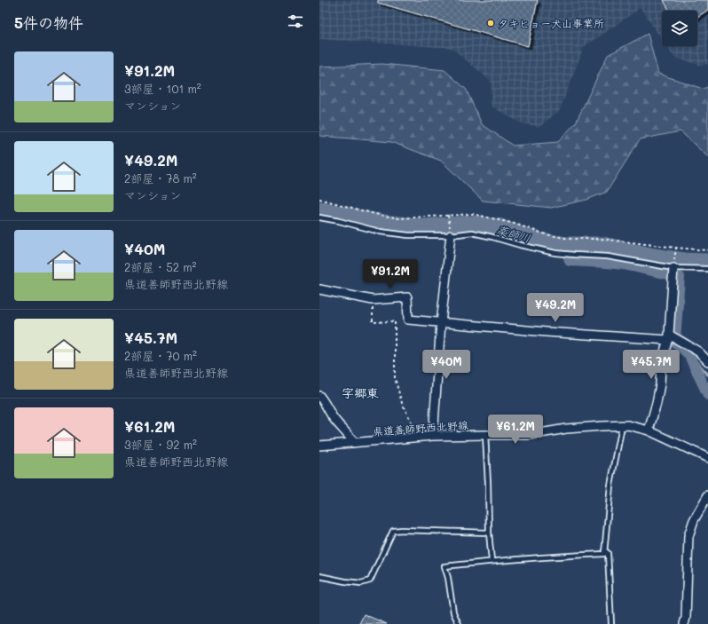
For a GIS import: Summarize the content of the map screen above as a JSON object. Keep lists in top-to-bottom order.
{
  "streets": {
    "street": ["県道善師野西北野線"]
  },
  "districts": ["字郷東"],
  "water": ["薬師川"],
  "places": ["タキヒョー犬山事業所"],
  "page": {
    "heading": "5件の物件",
    "list": [
      {
        "name": "¥91.2M",
        "note": "3部屋 · 101 m² · マンション"
      },
      {
        "name": "¥49.2M",
        "note": "2部屋 · 78 m² · マンション"
      },
      {
        "name": "¥40M",
        "note": "2部屋 · 52 m² · 県道善師野西北野線"
      },
      {
        "name": "¥45.7M",
        "note": "2部屋 · 70 m² · 県道善師野西北野線"
      },
      {
        "name": "¥61.2M",
        "note": "3部屋 · 92 m² · 県道善師野西北野線"
      }
    ],
    "price": [
      "¥91.2M",
      "¥49.2M",
      "¥40M",
      "¥45.7M",
      "¥61.2M"
    ]
  }
}
